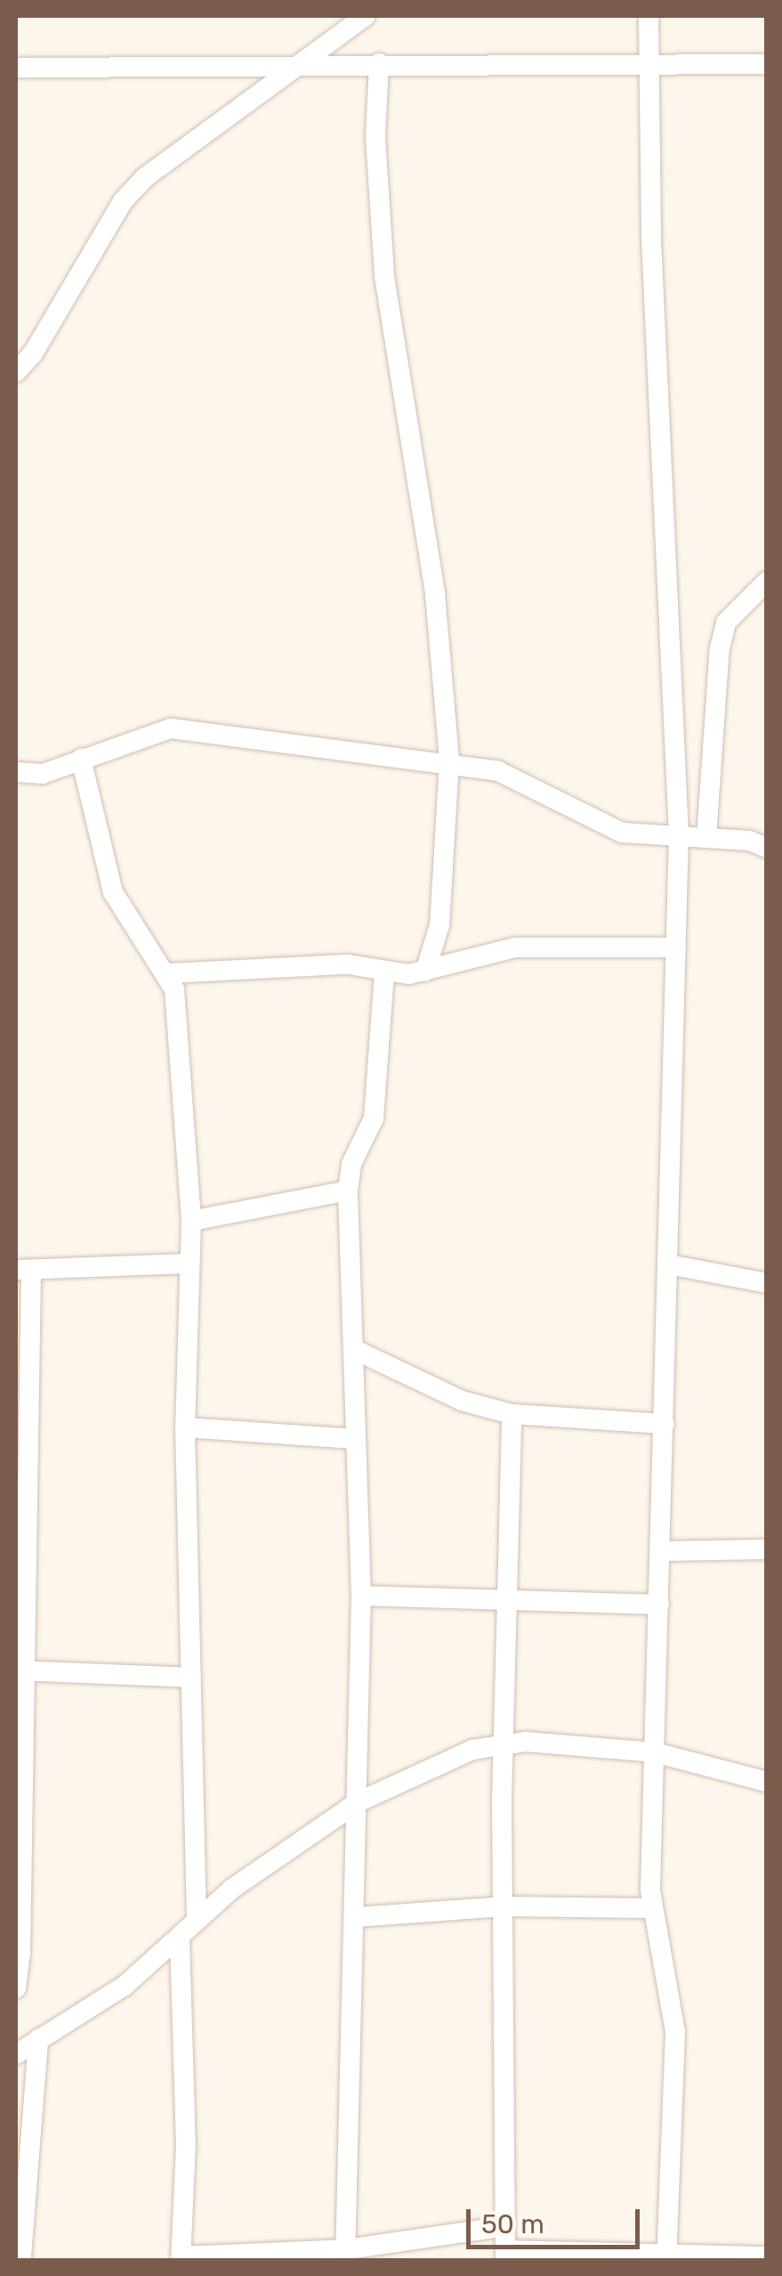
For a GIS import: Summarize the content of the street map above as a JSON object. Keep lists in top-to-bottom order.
{
  "scale_bar": "50 m"
}
